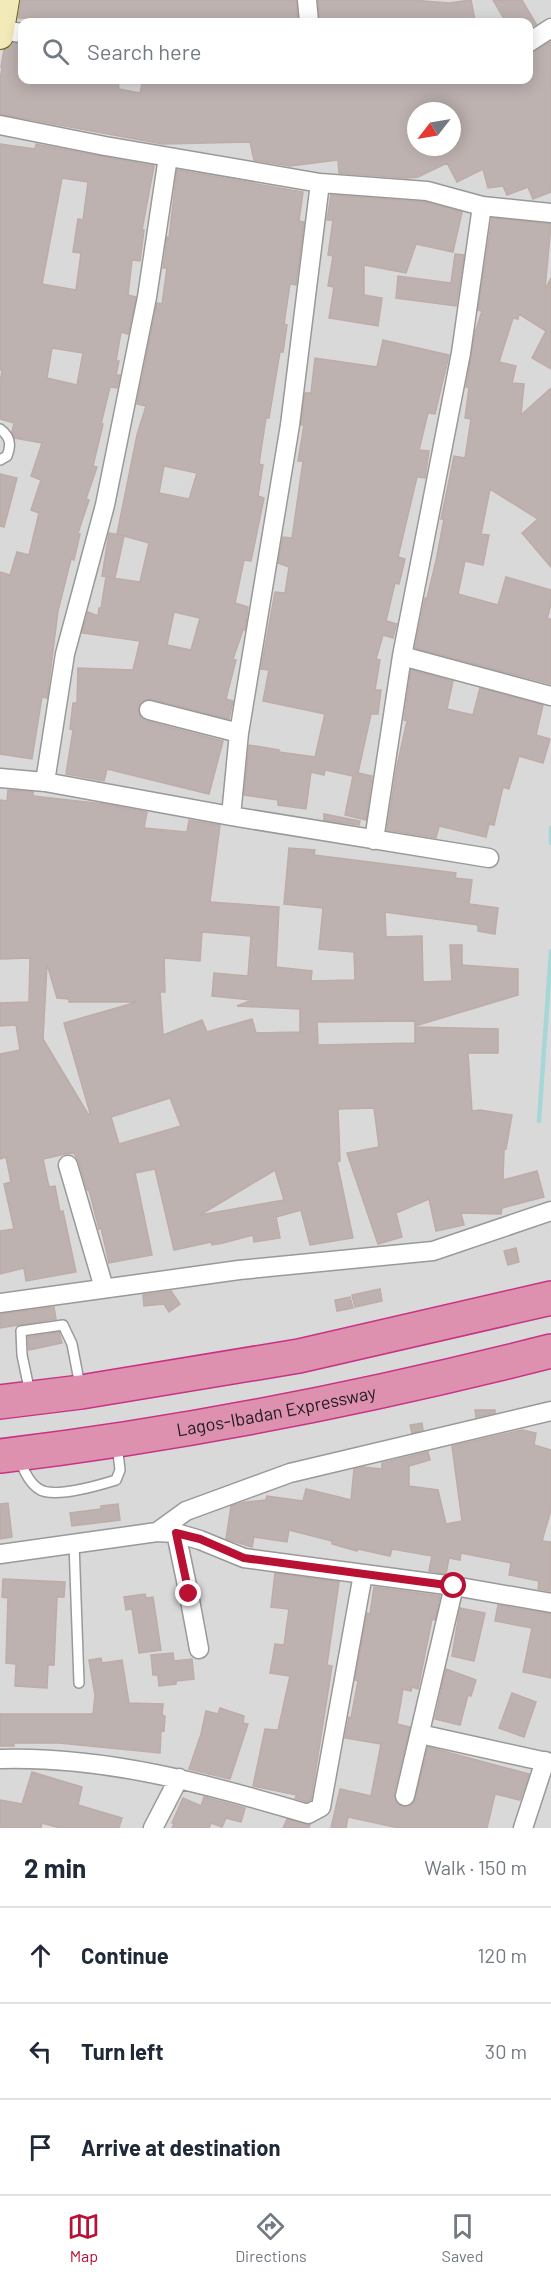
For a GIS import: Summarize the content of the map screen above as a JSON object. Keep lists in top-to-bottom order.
{
  "streets": {
    "highway": ["Lagos-Ibadan Expressway"]
  },
  "north": "bottom left",
  "page": {
    "search": "Search here",
    "heading": ["2 min", "Walk · 150 m"],
    "list": [
      ["Continue", "120 m"],
      ["Turn left", "30 m"],
      "Arrive at destination"
    ],
    "nav": ["Map", "Directions", "Saved"]
  }
}
